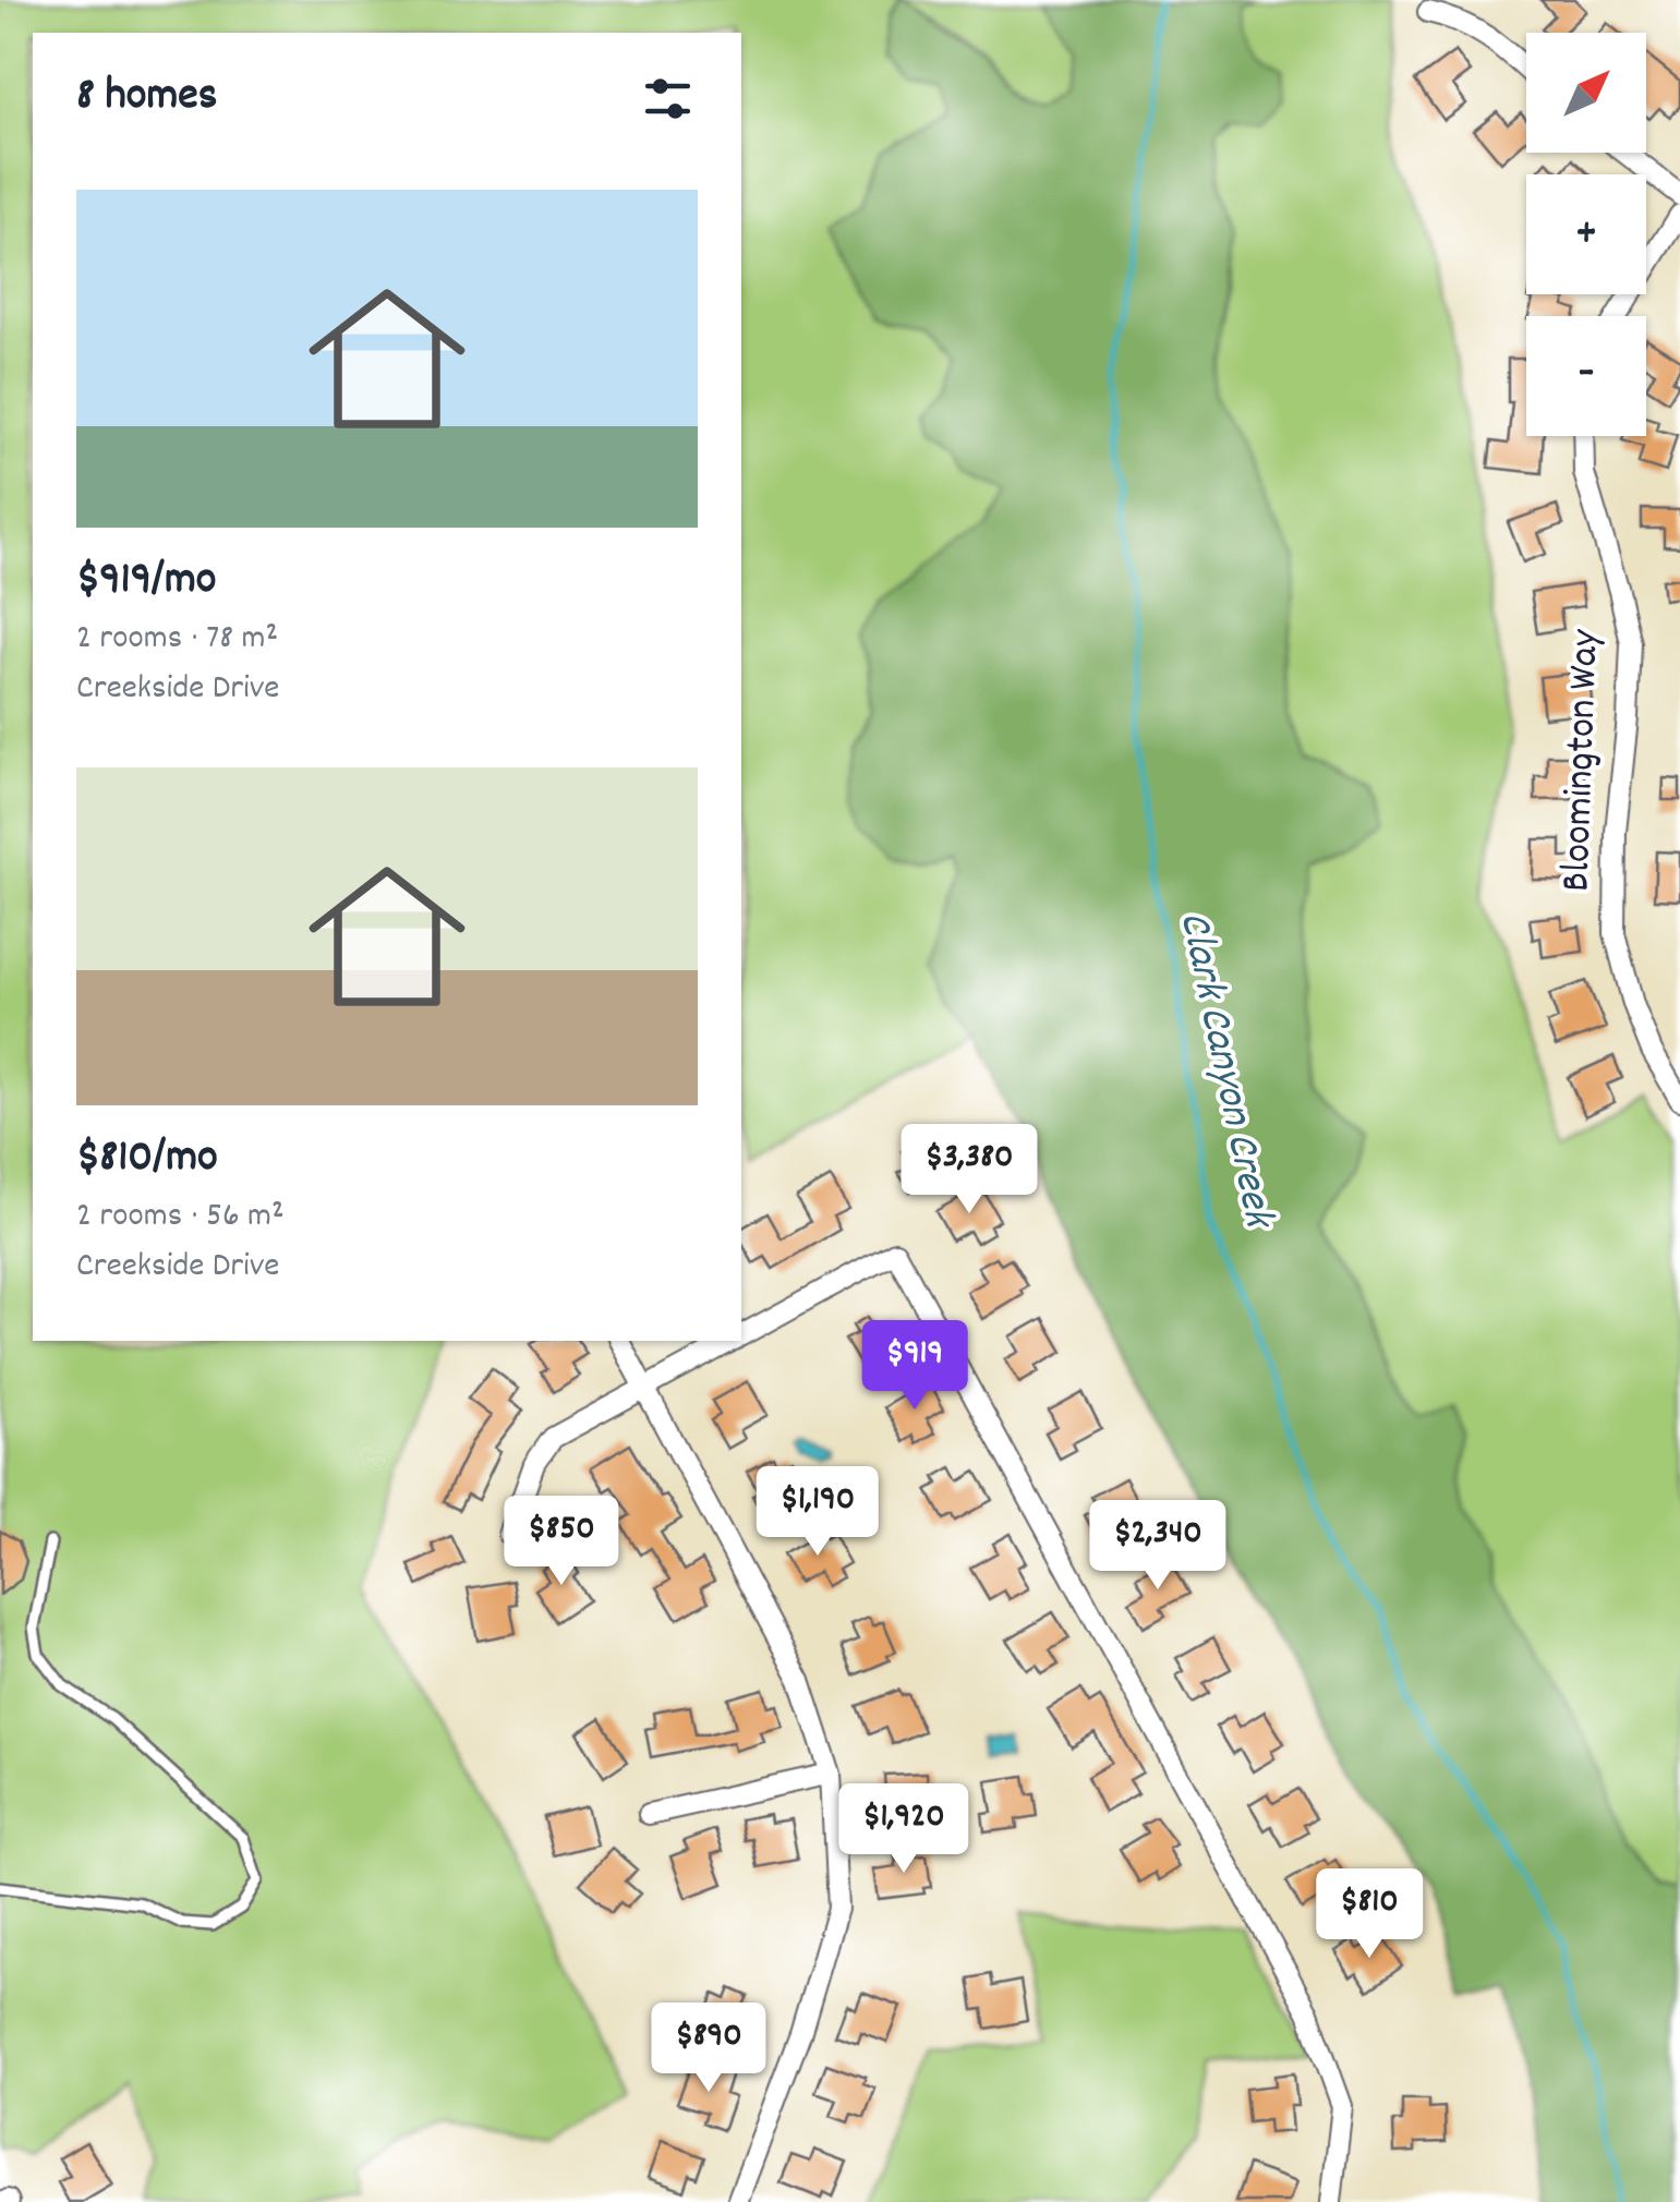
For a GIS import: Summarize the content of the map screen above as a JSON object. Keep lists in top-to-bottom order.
{
  "streets": {
    "street": ["Bloomington Way"]
  },
  "water": ["Clark Canyon Creek"],
  "north": "top right",
  "page": {
    "map_buttons": ["+", "−"],
    "heading": "8 homes",
    "list": [
      {
        "name": "$919/mo",
        "note": "2 rooms · 78 m² · Creekside Drive"
      },
      {
        "name": "$810/mo",
        "note": "2 rooms · 56 m² · Creekside Drive"
      }
    ],
    "price": [
      "$3,380",
      "$919",
      "$1,190",
      "$850",
      "$2,340",
      "$1,920",
      "$810",
      "$890"
    ]
  }
}
